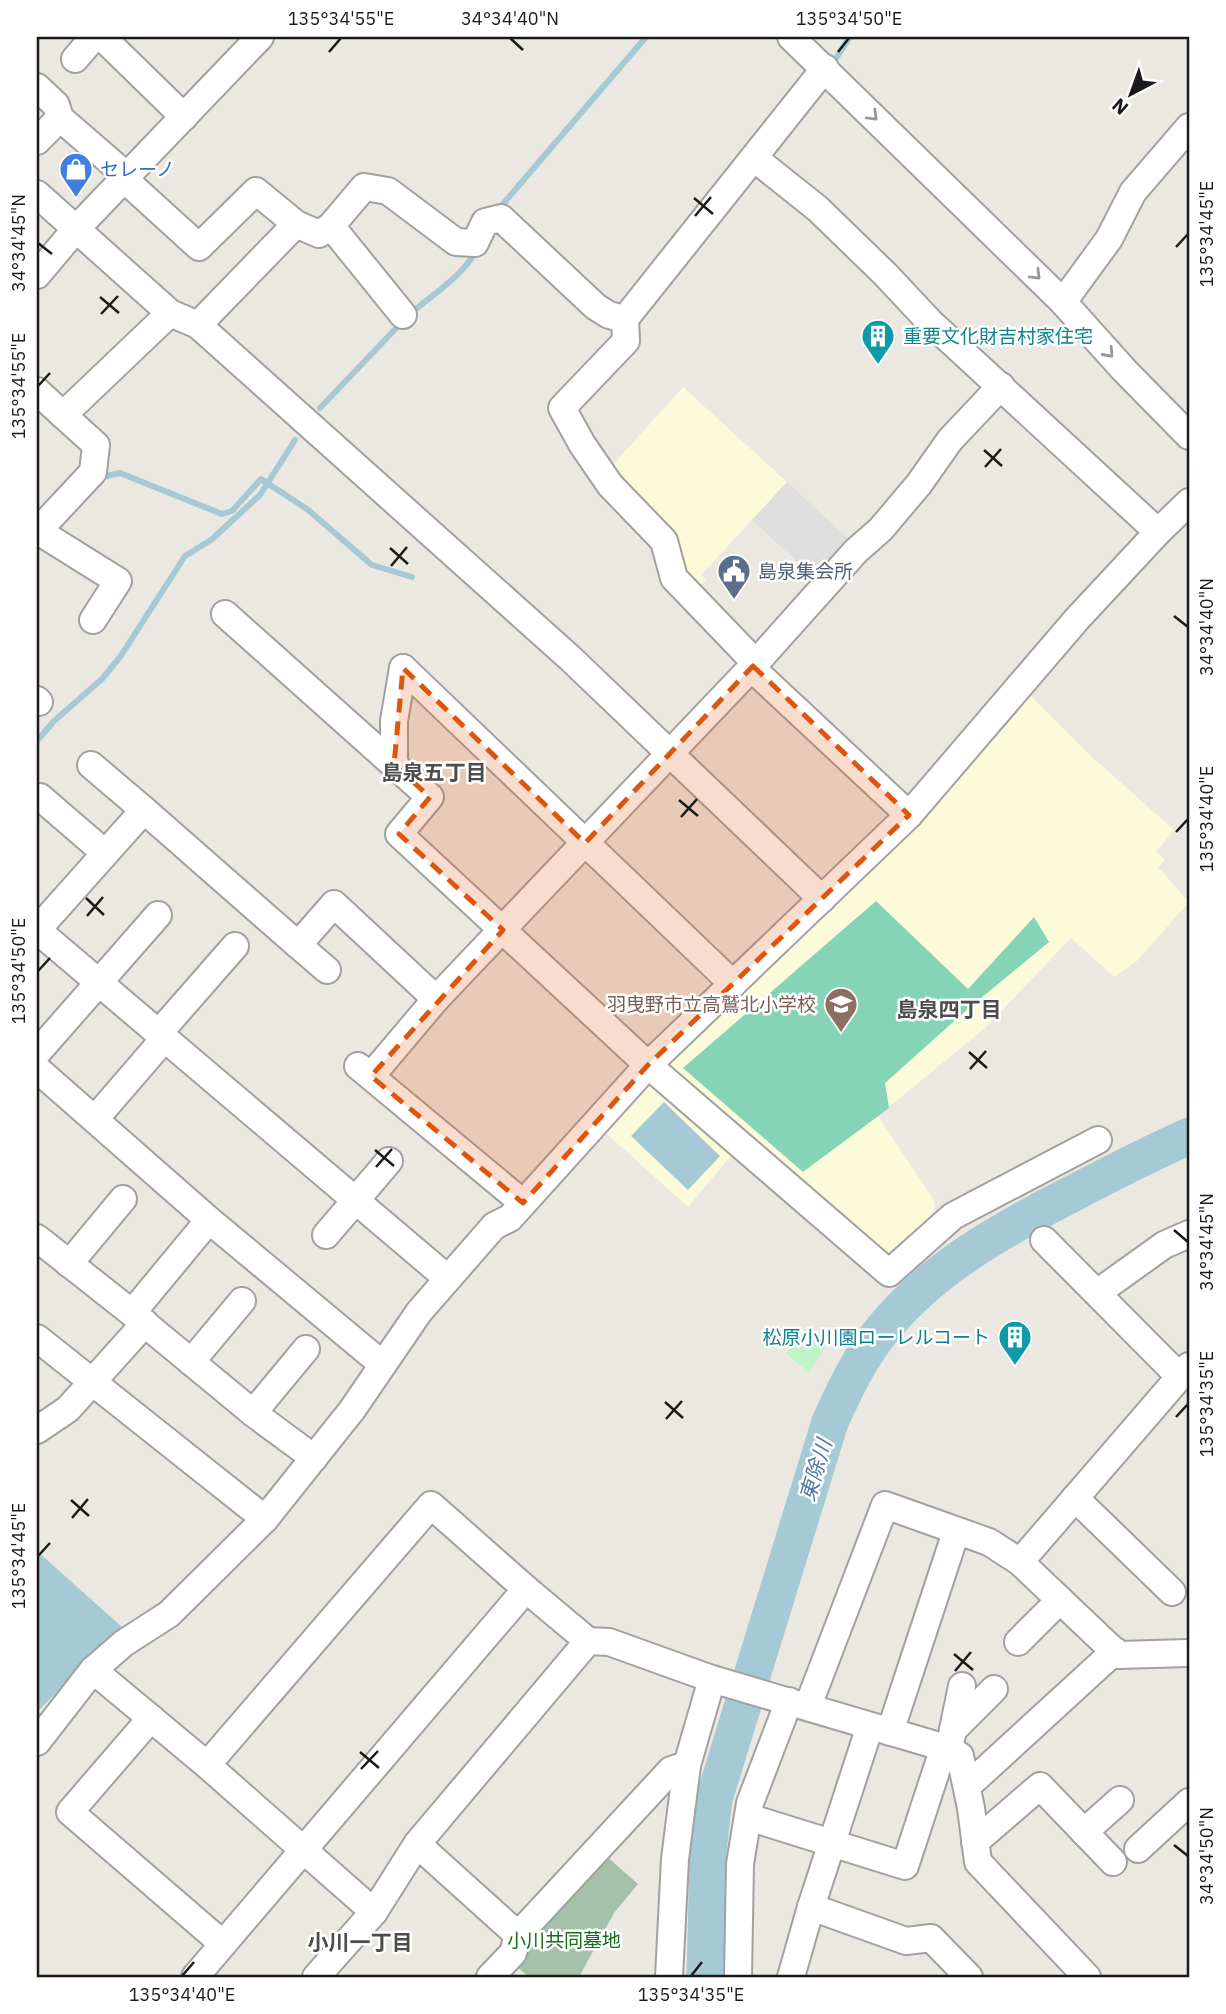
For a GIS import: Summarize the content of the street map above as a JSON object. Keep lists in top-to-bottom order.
{
  "districts": ["島泉五丁目", "島泉四丁目", "小川一丁目"],
  "water": ["東除川"],
  "parks": ["小川共同墓地"],
  "places": {
    "shop": ["セレーノ"],
    "building": ["重要文化財吉村家住宅", "松原小川園ローレルコート"],
    "public building": ["島泉集会所"],
    "school or university": ["羽曳野市立高鷲北小学校"]
  },
  "north": "bottom left",
  "coordinates": [
    "135°34'55\"E",
    "34°34'40\"N",
    "135°34'50\"E",
    "135°34'45\"E",
    "34°34'45\"N",
    "135°34'40\"E",
    "135°34'35\"E",
    "34°34'50\"N"
  ]
}
